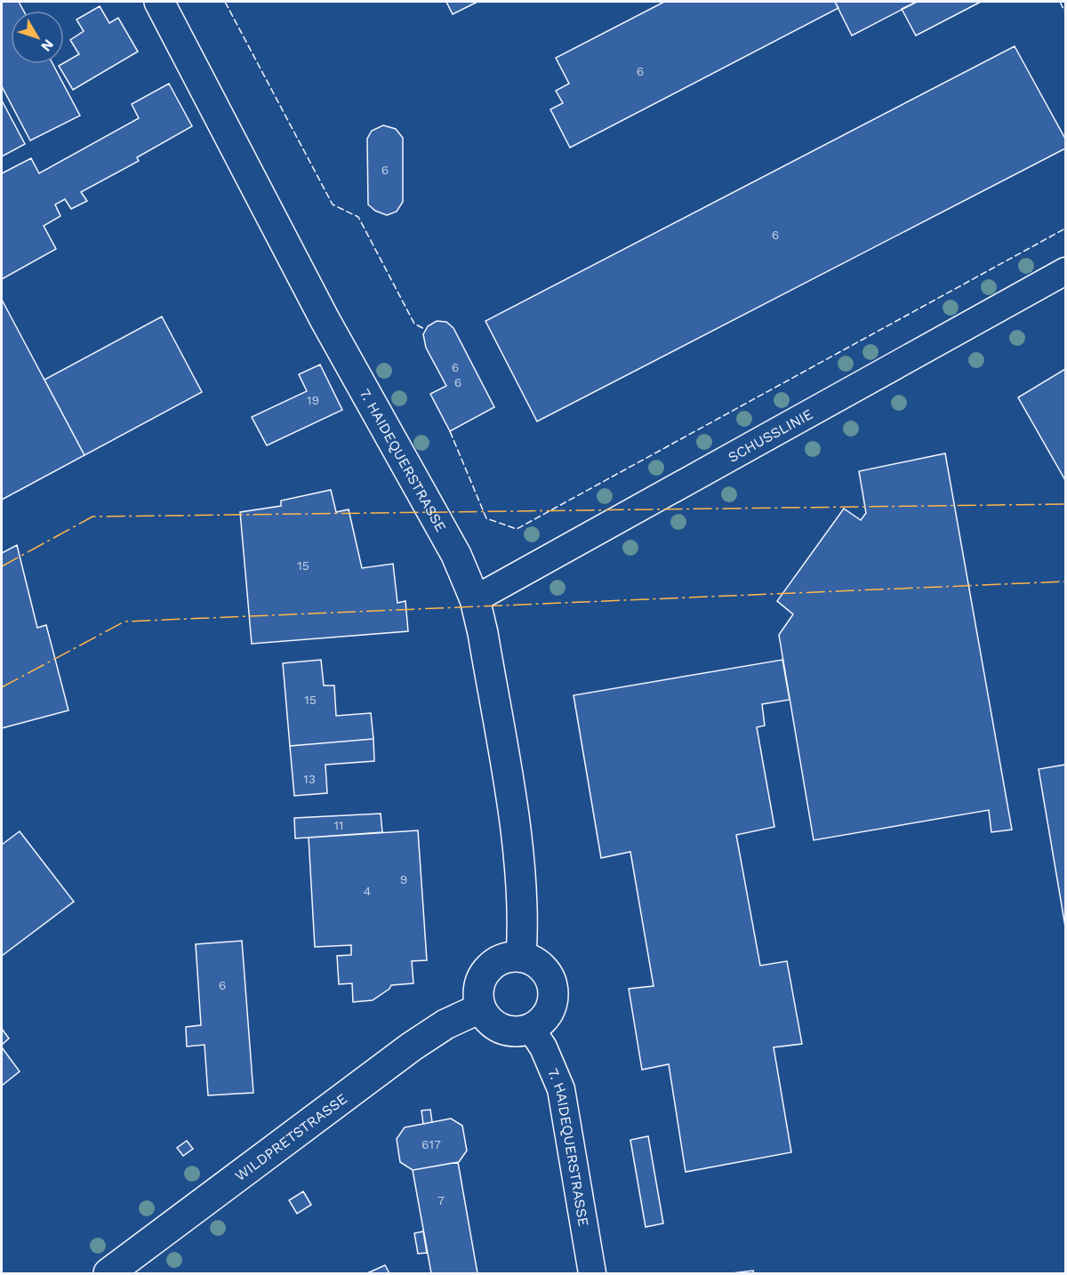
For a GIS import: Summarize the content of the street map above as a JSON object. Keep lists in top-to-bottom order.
{
  "streets": {
    "main road": ["7. HAIDEQUERSTRASSE", "WILDPRETSTRASSE"],
    "street": ["SCHUSSLINIE"]
  },
  "crossings": [
    ["SCHUSSLINIE", "7. HAIDEQUERSTRASSE"],
    ["7. HAIDEQUERSTRASSE", "WILDPRETSTRASSE"]
  ],
  "house_numbers": [
    "6",
    "6",
    "6",
    "6",
    "6",
    "19",
    "15",
    "15",
    "13",
    "11",
    "9",
    "4",
    "6",
    "617",
    "7"
  ],
  "north": "bottom right"
}
